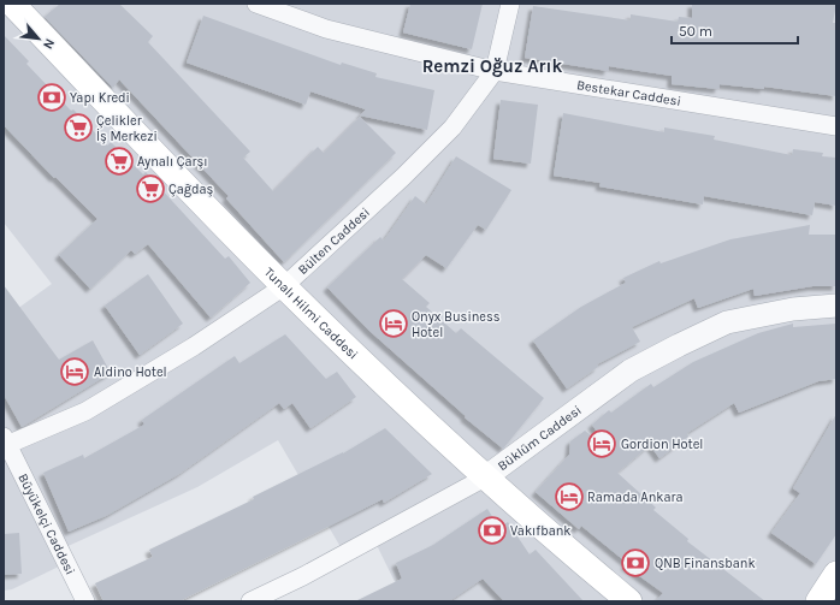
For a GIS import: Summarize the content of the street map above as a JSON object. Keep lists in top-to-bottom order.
{
  "streets": {
    "main road": ["Tunalı Hilmi Caddesi"],
    "street": [
      "Bestekar Caddesi",
      "Bülten Caddesi",
      "Büklüm Caddesi",
      "Büyükelçi Caddesi"
    ]
  },
  "crossings": [
    ["Bestekar Caddesi", "Bülten Caddesi"],
    ["Bülten Caddesi", "Tunalı Hilmi Caddesi"],
    ["Bülten Caddesi", "Büyükelçi Caddesi"],
    ["Tunalı Hilmi Caddesi", "Büklüm Caddesi"]
  ],
  "districts": ["Remzi Oğuz Arık"],
  "places": {
    "bank": ["Yapı Kredi", "Vakıfbank", "QNB Finansbank"],
    "supermarket": ["Çelikler İş Merkezi", "Aynalı Çarşı", "Çağdaş"],
    "hotel": [
      "Onyx Business Hotel",
      "Aldino Hotel",
      "Gordion Hotel",
      "Ramada Ankara"
    ]
  },
  "scale_bar": "50 m",
  "north": "bottom right"
}
